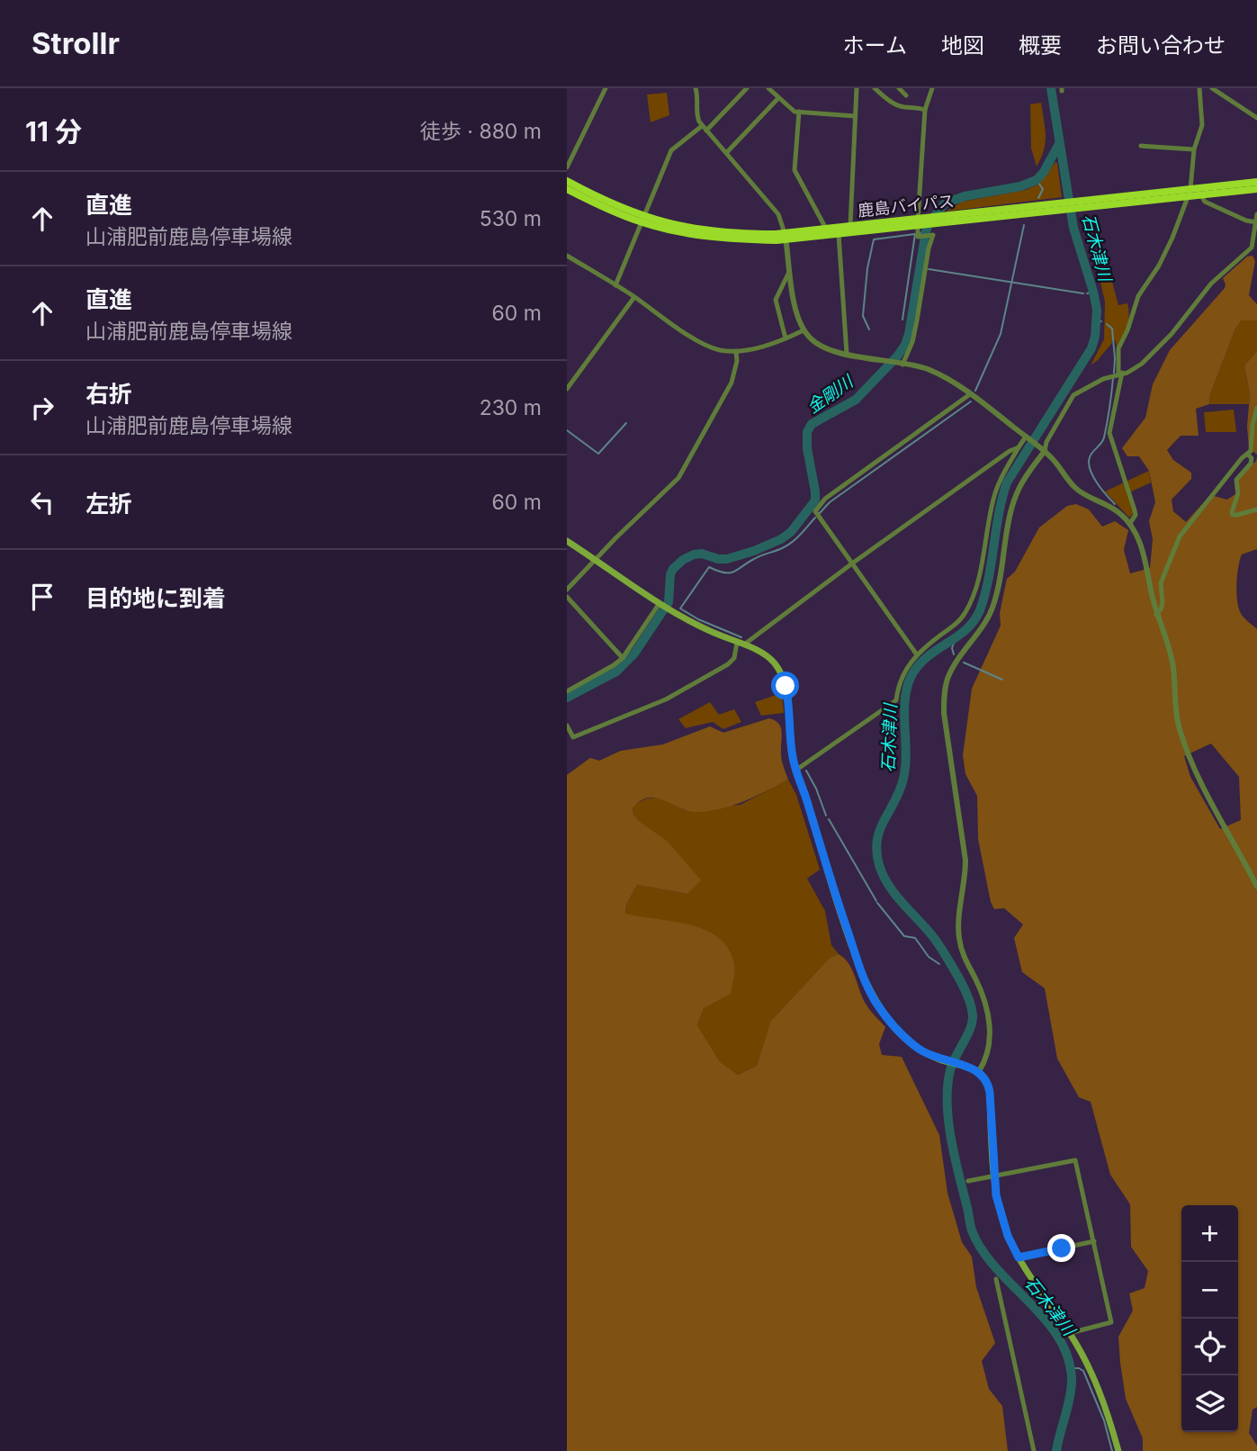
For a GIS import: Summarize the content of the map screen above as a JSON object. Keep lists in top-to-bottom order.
{
  "streets": {
    "highway": ["鹿島バイパス"]
  },
  "water": ["石木津川", "金剛川"],
  "page": {
    "header": "Strollr",
    "nav": [
      "ホーム",
      "地図",
      "概要",
      "お問い合わせ"
    ],
    "heading": ["11 分", "徒歩 · 880 m"],
    "list": [
      ["直進", "山浦肥前鹿島停車場線", "530 m"],
      ["直進", "山浦肥前鹿島停車場線", "60 m"],
      ["右折", "山浦肥前鹿島停車場線", "230 m"],
      ["左折", "60 m"],
      "目的地に到着"
    ],
    "map_buttons": ["+", "−"]
  }
}
